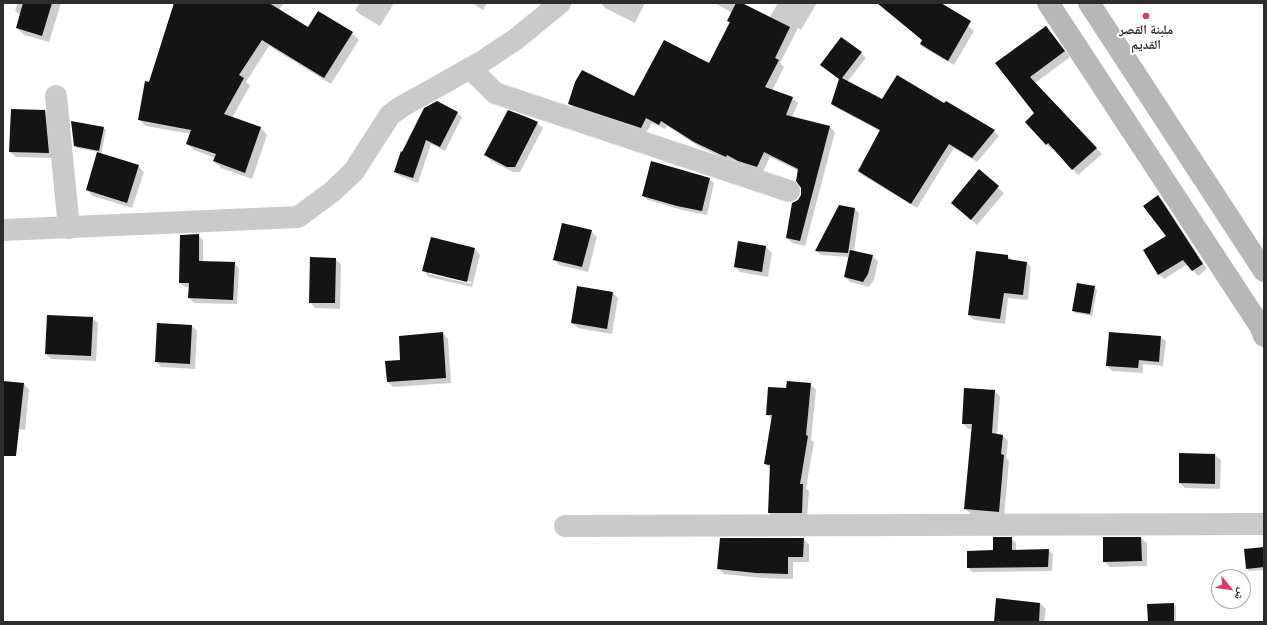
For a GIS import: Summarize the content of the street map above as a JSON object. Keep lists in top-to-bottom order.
{
  "places": ["ملبنة القصر القديم"],
  "north": "bottom right"
}
